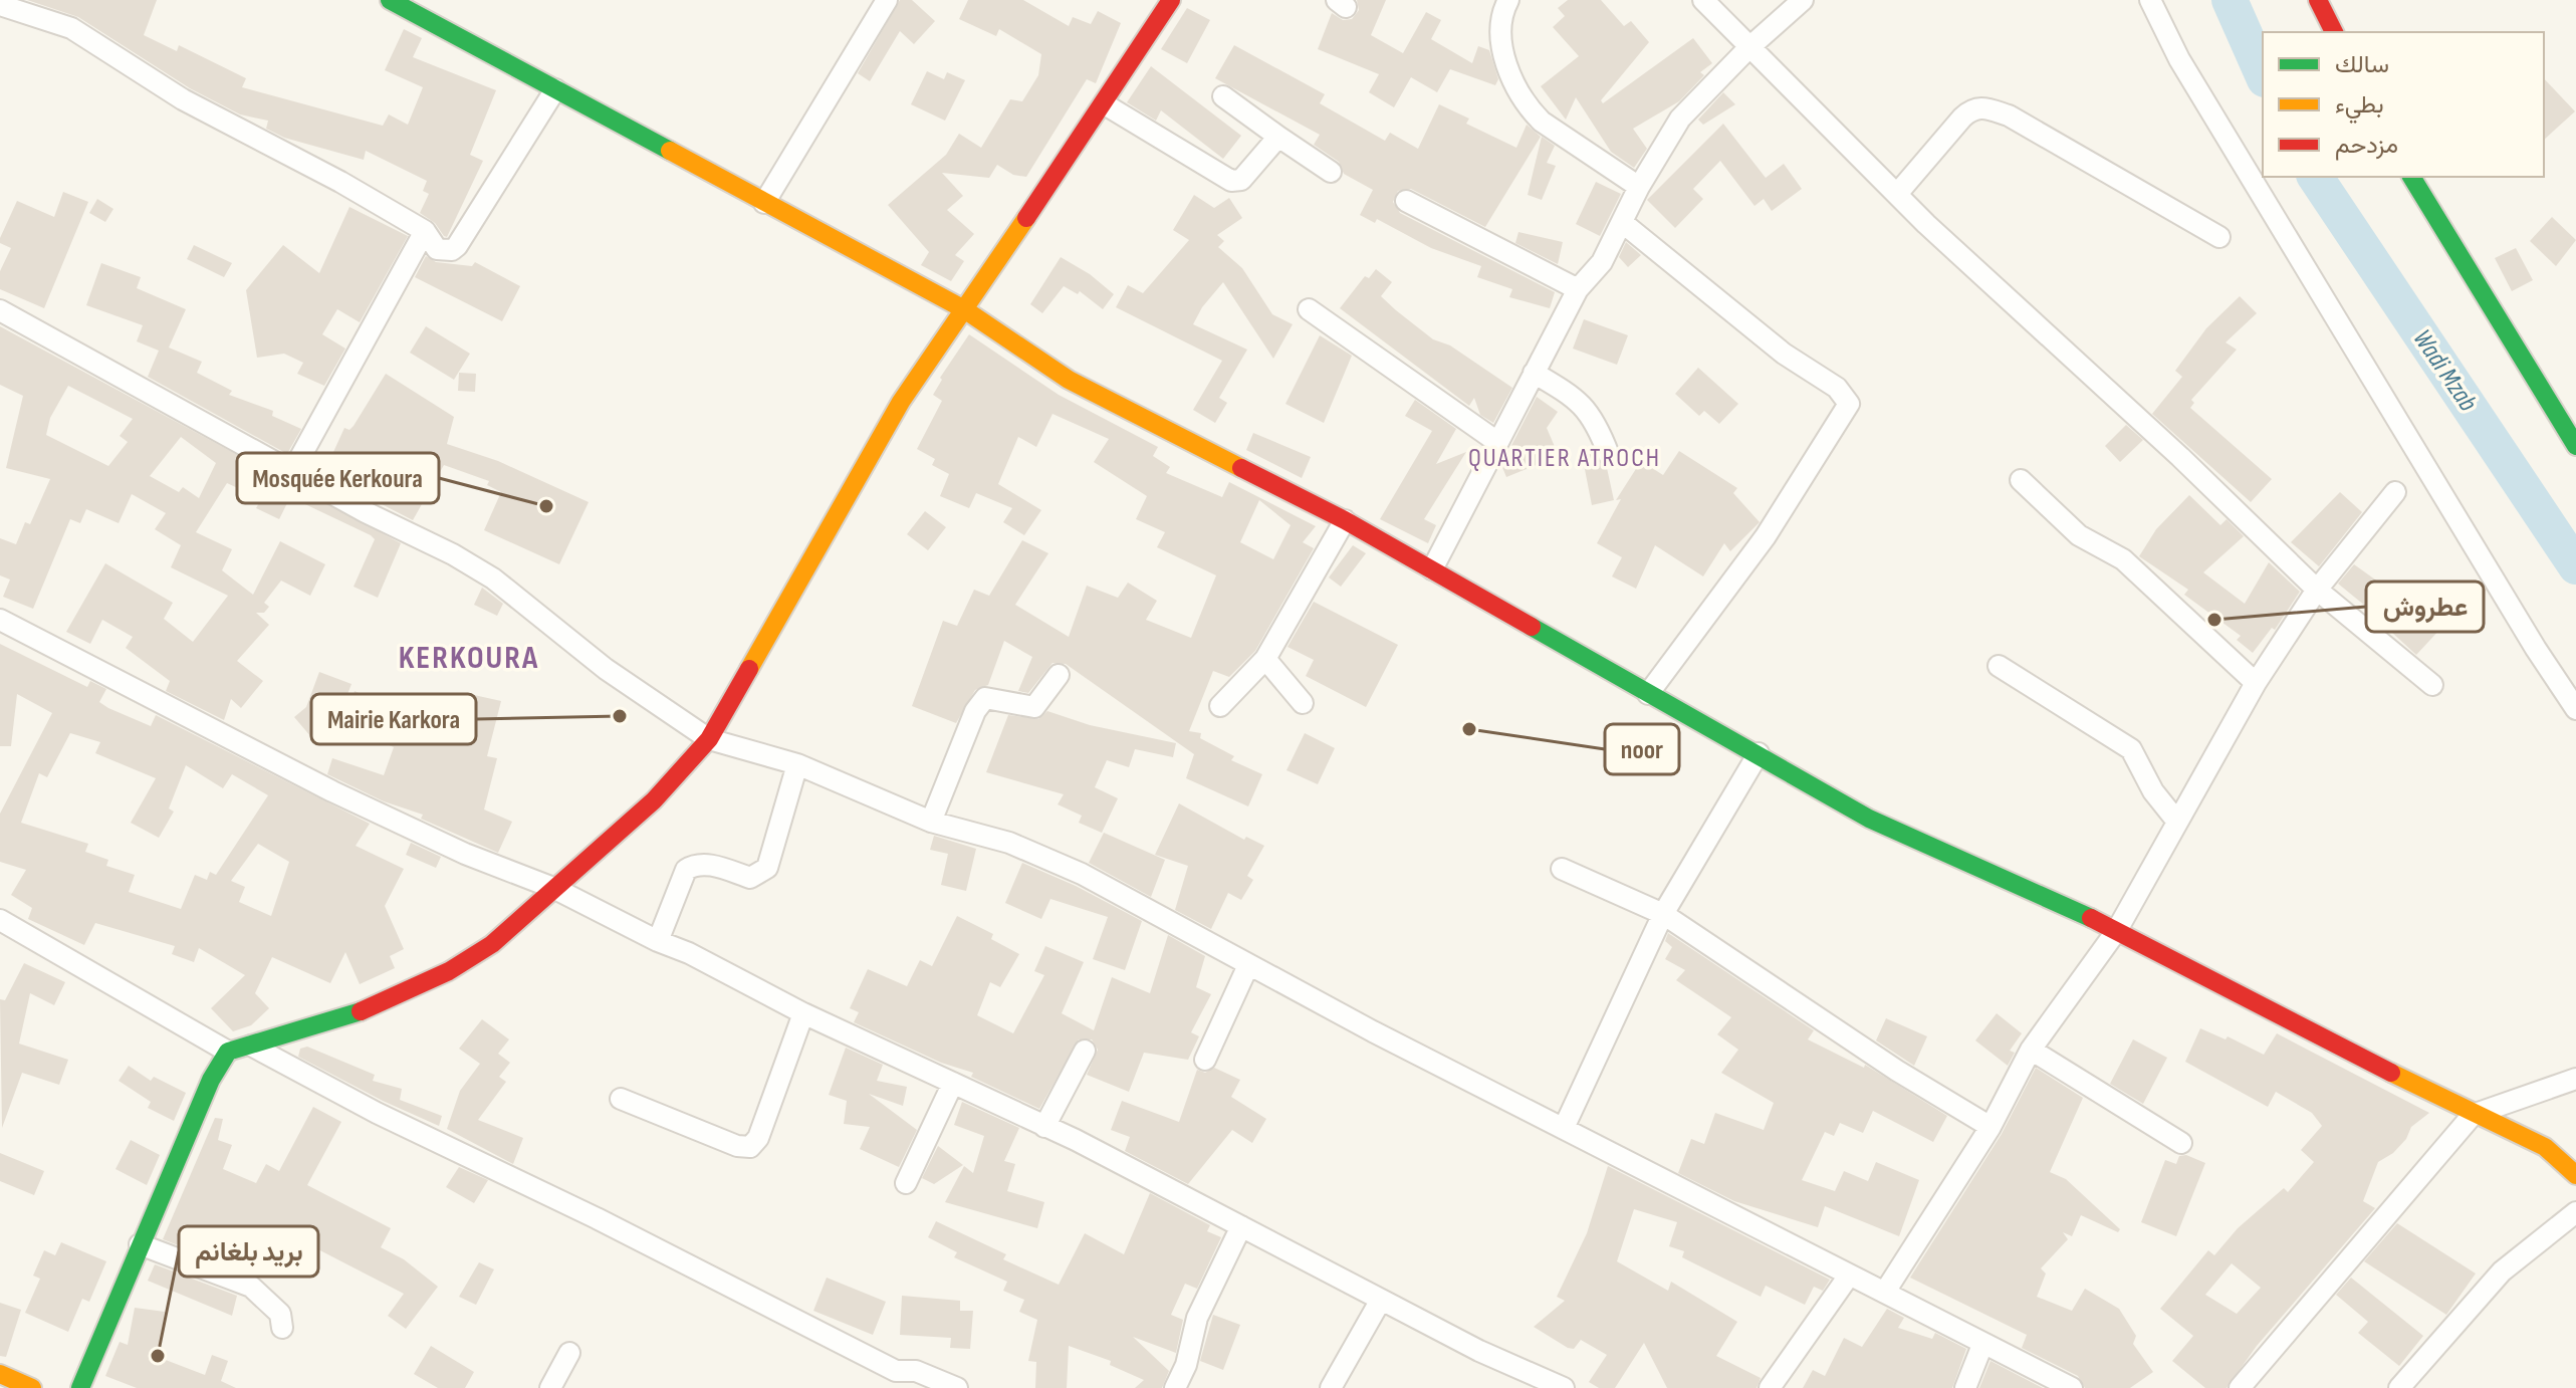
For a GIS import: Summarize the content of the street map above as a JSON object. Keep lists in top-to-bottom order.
{
  "districts": ["QUARTIER ATROCH", "KERKOURA"],
  "water": ["Wadi Mzab"],
  "places": [
    "Mosquée Kerkoura",
    "عطروش",
    "Mairie Karkora",
    "noor",
    "بريد بلغانم"
  ],
  "legend": ["سالك", "بطيء", "مزدحم"]
}
